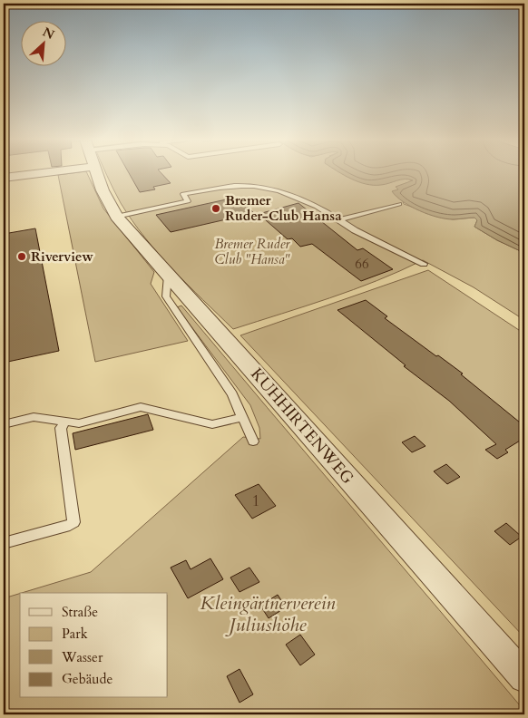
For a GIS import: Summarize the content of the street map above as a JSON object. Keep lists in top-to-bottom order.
{
  "streets": {
    "street": ["KUHHIRTENWEG"]
  },
  "parks": ["Bremer Ruder Club \"Hansa\"", "Kleingärtnerverein Juliushöhe"],
  "places": ["Bremer Ruder-Club Hansa", "Riverview"],
  "house_numbers": ["66", "1"],
  "legend": [
    "Straße",
    "Park",
    "Wasser",
    "Gebäude"
  ],
  "north": "top right"
}
